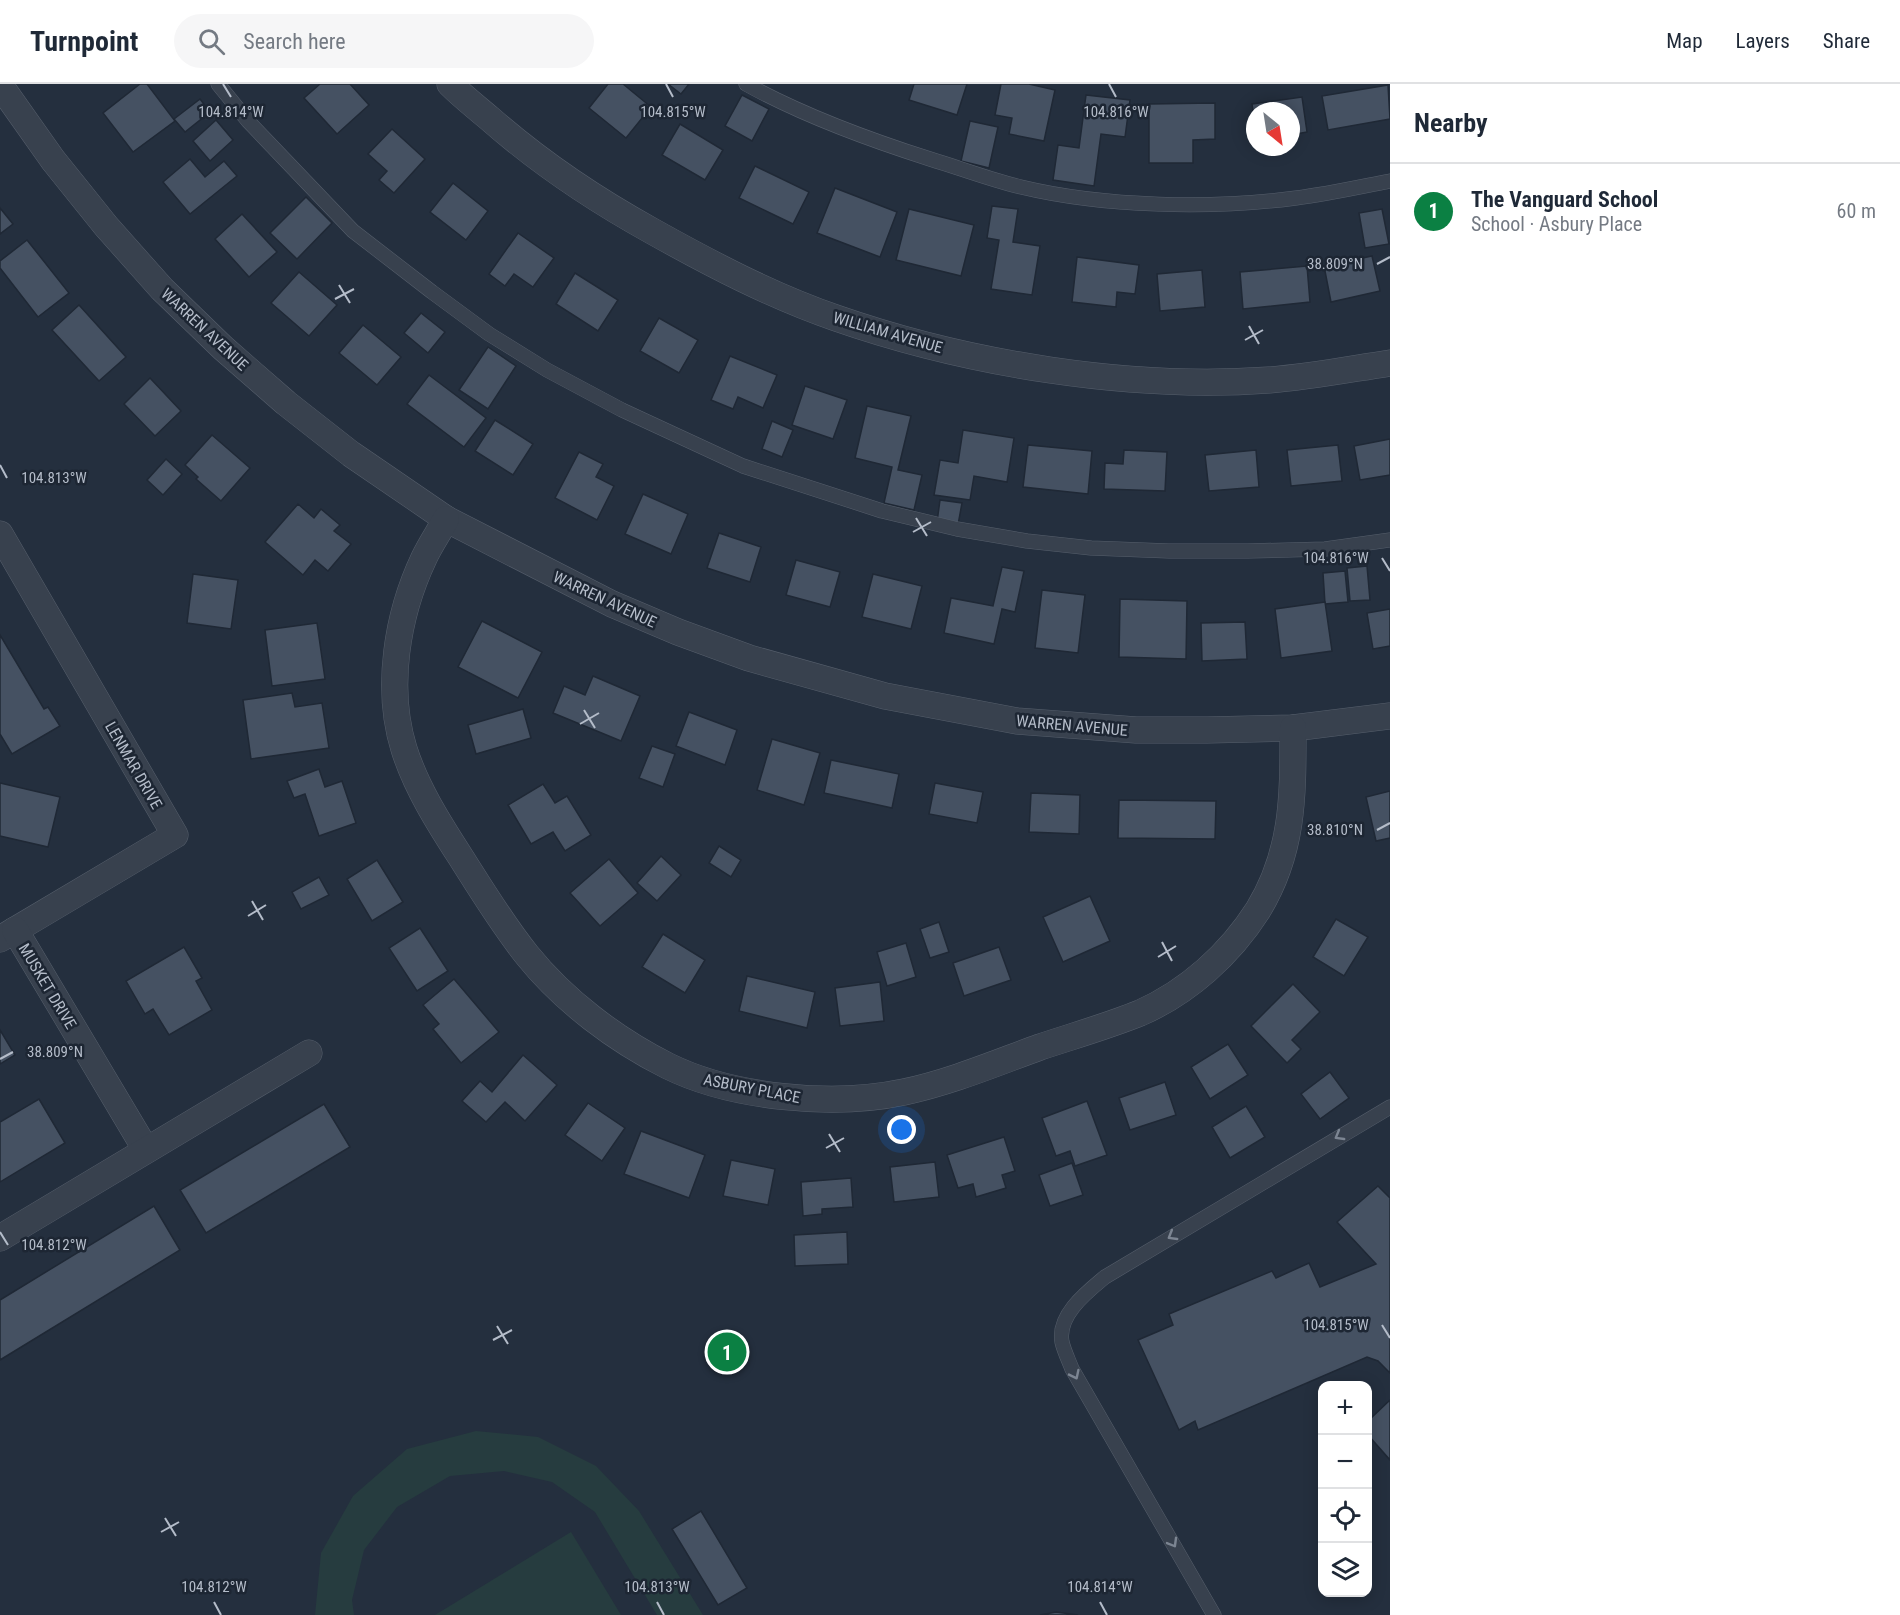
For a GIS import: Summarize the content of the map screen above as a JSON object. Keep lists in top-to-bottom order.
{
  "streets": {
    "street": [
      "WARREN AVENUE",
      "WILLIAM AVENUE",
      "LENMAR DRIVE",
      "MUSKET DRIVE",
      "ASBURY PLACE"
    ]
  },
  "crossings": [
    ["WARREN AVENUE", "ASBURY PLACE"],
    ["LENMAR DRIVE", "MUSKET DRIVE"]
  ],
  "north": "bottom right",
  "page": {
    "header": "Turnpoint",
    "search": "Search here",
    "nav": ["Map", "Layers", "Share"],
    "heading": "Nearby",
    "list": [
      {
        "mark": "1",
        "name": "The Vanguard School",
        "note": "School · Asbury Place",
        "value": "60 m"
      }
    ],
    "pins": "1",
    "map_buttons": ["+", "−"]
  },
  "coordinates": [
    "104.814°W",
    "104.815°W",
    "104.816°W",
    "38.809°N",
    "104.813°W",
    "38.810°N",
    "104.812°W"
  ]
}
